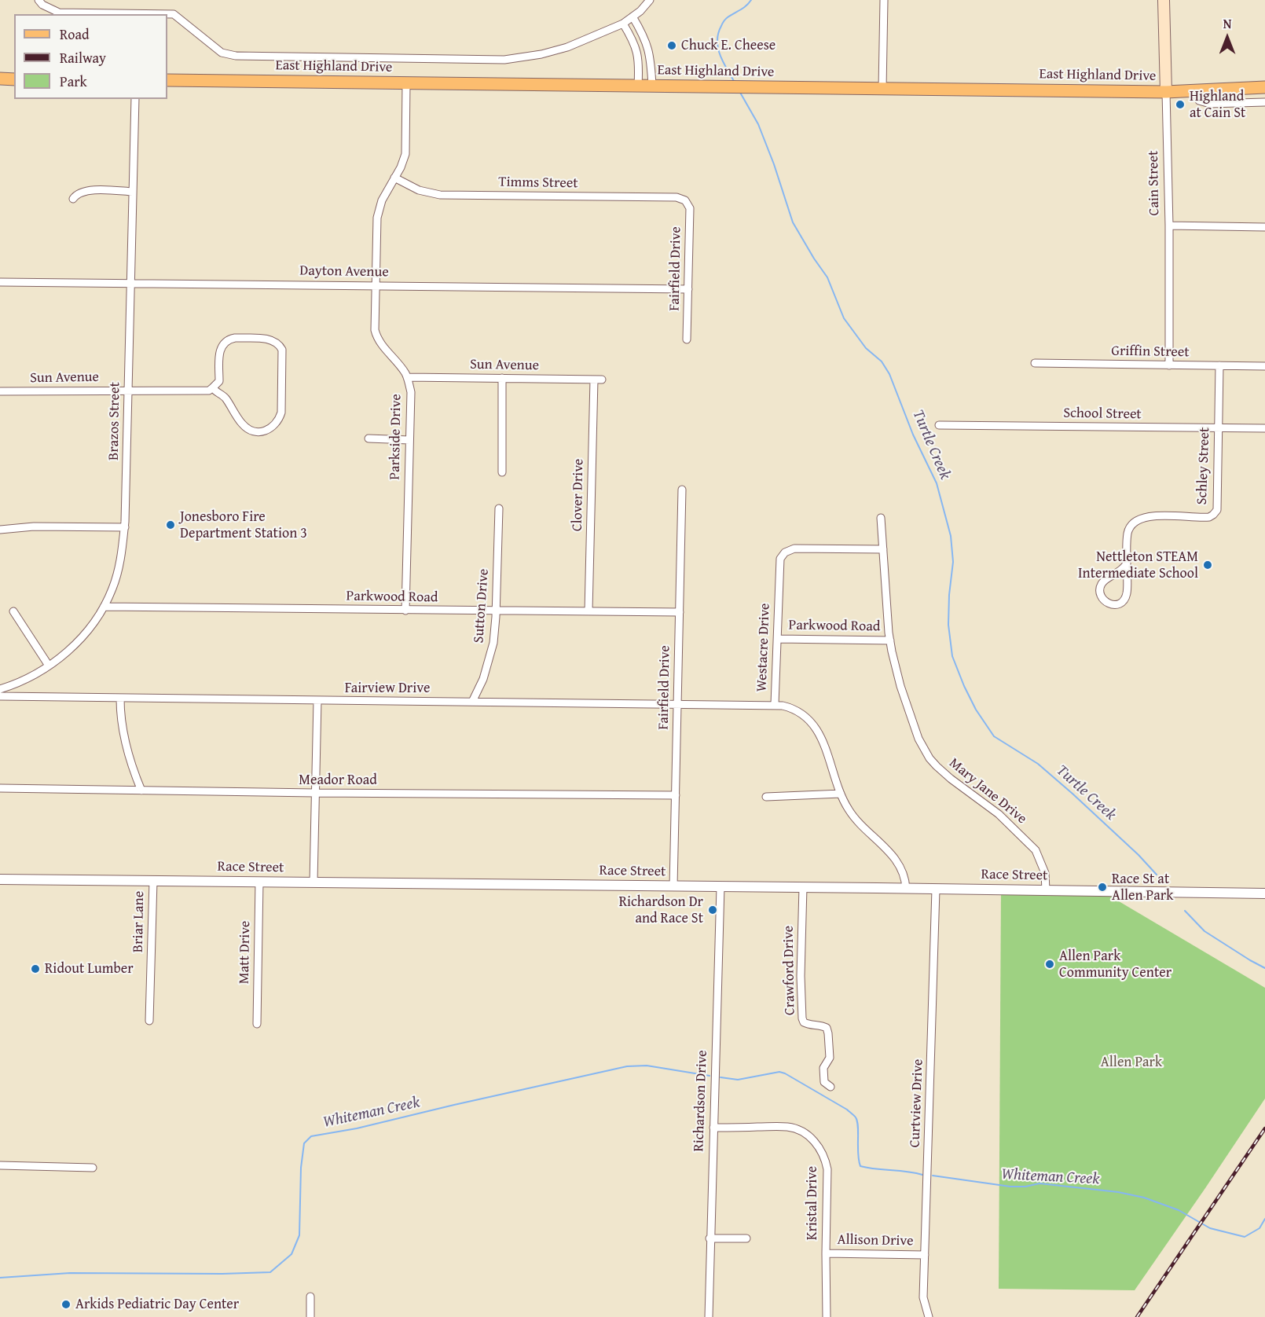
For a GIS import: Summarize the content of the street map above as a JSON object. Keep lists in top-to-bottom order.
{
  "streets": {
    "main road": ["East Highland Drive", "Cain Street"],
    "street": [
      "Timms Street",
      "Fairfield Drive",
      "Dayton Avenue",
      "Griffin Street",
      "Sun Avenue",
      "School Street",
      "Brazos Street",
      "Parkside Drive",
      "Schley Street",
      "Clover Drive",
      "Parkwood Road",
      "Sutton Drive",
      "Westacre Drive",
      "Fairview Drive",
      "Meador Road",
      "Mary Jane Drive",
      "Race Street",
      "Briar Lane",
      "Matt Drive",
      "Crawford Drive",
      "Richardson Drive",
      "Curtview Drive",
      "Kristal Drive",
      "Allison Drive"
    ]
  },
  "crossings": [
    ["East Highland Drive", "Cain Street"],
    ["East Highland Drive", "Parkside Drive"],
    ["Timms Street", "Fairfield Drive"],
    ["Timms Street", "Parkside Drive"],
    ["Cain Street", "Griffin Street"],
    ["Fairfield Drive", "Dayton Avenue"],
    ["Fairfield Drive", "Parkwood Road"],
    ["Fairfield Drive", "Fairview Drive"],
    ["Fairfield Drive", "Meador Road"],
    ["Fairfield Drive", "Race Street"],
    ["Dayton Avenue", "Brazos Street"],
    ["Dayton Avenue", "Parkside Drive"],
    ["Griffin Street", "Schley Street"],
    ["Sun Avenue", "Brazos Street"],
    ["Sun Avenue", "Parkside Drive"],
    ["Sun Avenue", "Clover Drive"],
    ["School Street", "Schley Street"],
    ["Brazos Street", "Parkwood Road"],
    ["Parkside Drive", "Parkwood Road"],
    ["Clover Drive", "Parkwood Road"],
    ["Parkwood Road", "Sutton Drive"],
    ["Parkwood Road", "Westacre Drive"],
    ["Parkwood Road", "Mary Jane Drive"],
    ["Sutton Drive", "Fairview Drive"],
    ["Westacre Drive", "Fairview Drive"],
    ["Westacre Drive", "Mary Jane Drive"],
    ["Westacre Drive", "Race Street"],
    ["Mary Jane Drive", "Race Street"],
    ["Race Street", "Briar Lane"],
    ["Race Street", "Matt Drive"],
    ["Race Street", "Crawford Drive"],
    ["Race Street", "Richardson Drive"],
    ["Race Street", "Curtview Drive"],
    ["Richardson Drive", "Kristal Drive"],
    ["Curtview Drive", "Allison Drive"],
    ["Kristal Drive", "Allison Drive"]
  ],
  "water": ["Turtle Creek", "Whiteman Creek"],
  "parks": ["Allen Park"],
  "places": [
    "Chuck E. Cheese",
    "Highland at Cain St",
    "Jonesboro Fire Department Station 3",
    "Nettleton STEAM Intermediate School",
    "Race St at Allen Park",
    "Richardson Dr and Race St",
    "Allen Park Community Center",
    "Ridout Lumber",
    "Arkids Pediatric Day Center"
  ],
  "legend": ["Road", "Railway", "Park"],
  "north": "top"
}
